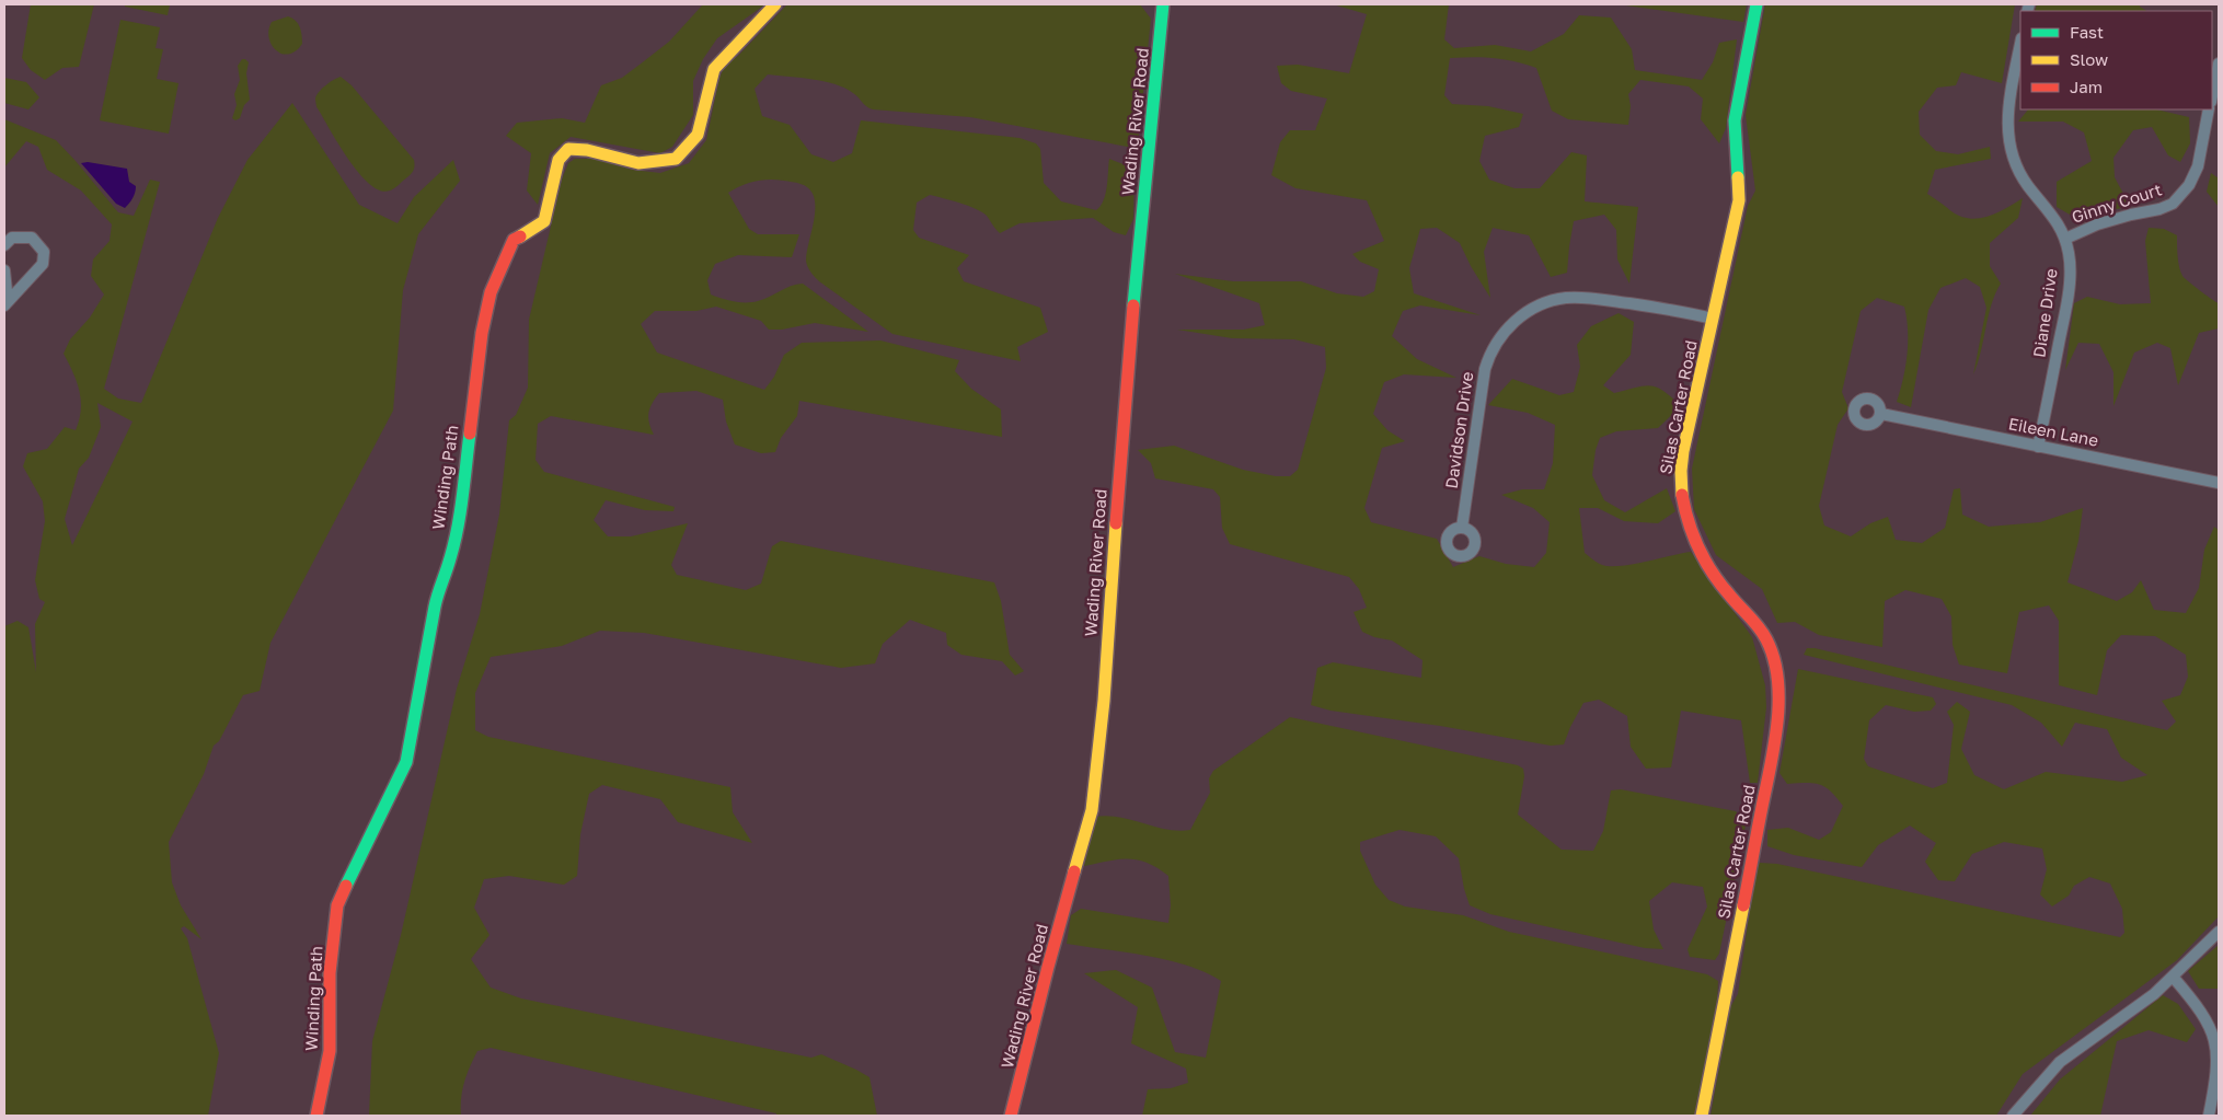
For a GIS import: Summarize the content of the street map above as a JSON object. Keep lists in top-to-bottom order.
{
  "streets": {
    "street": [
      "Wading River Road",
      "Ginny Court",
      "Diane Drive",
      "Silas Carter Road",
      "Davidson Drive",
      "Eileen Lane",
      "Winding Path"
    ]
  },
  "crossings": [
    ["Ginny Court", "Diane Drive"],
    ["Diane Drive", "Eileen Lane"],
    ["Silas Carter Road", "Davidson Drive"]
  ],
  "legend": ["Fast", "Slow", "Jam"]
}
